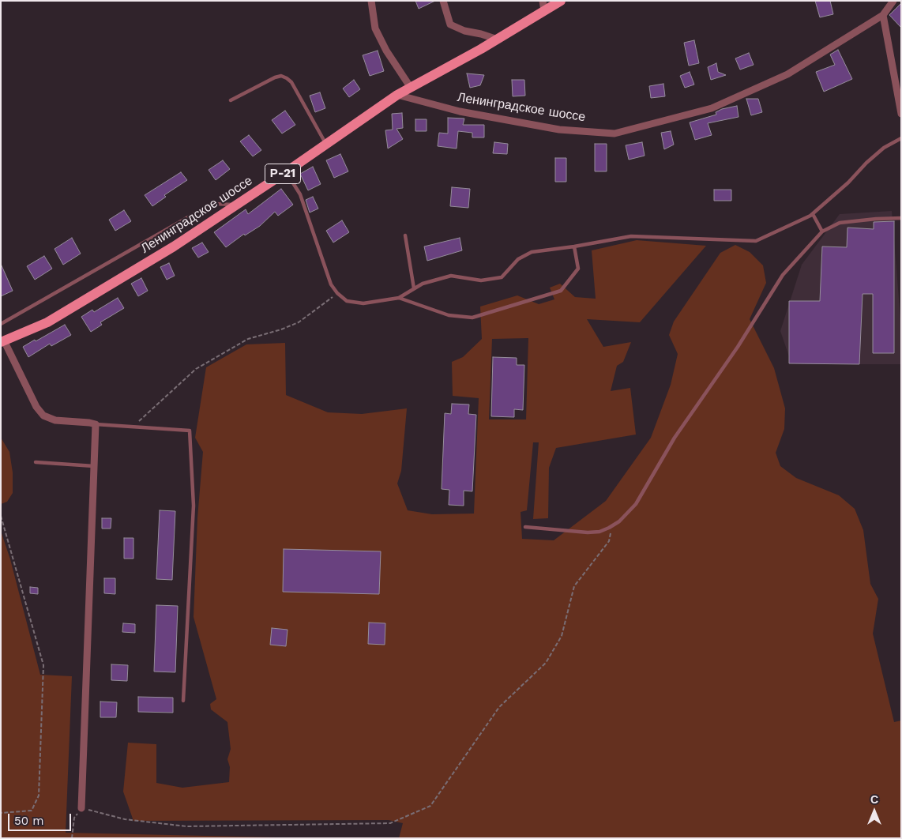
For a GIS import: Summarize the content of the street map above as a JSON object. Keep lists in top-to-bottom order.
{
  "streets": {
    "main road": ["Ленинградское шоссе", "Р-21"]
  },
  "scale_bar": "50 m",
  "north": "top"
}
